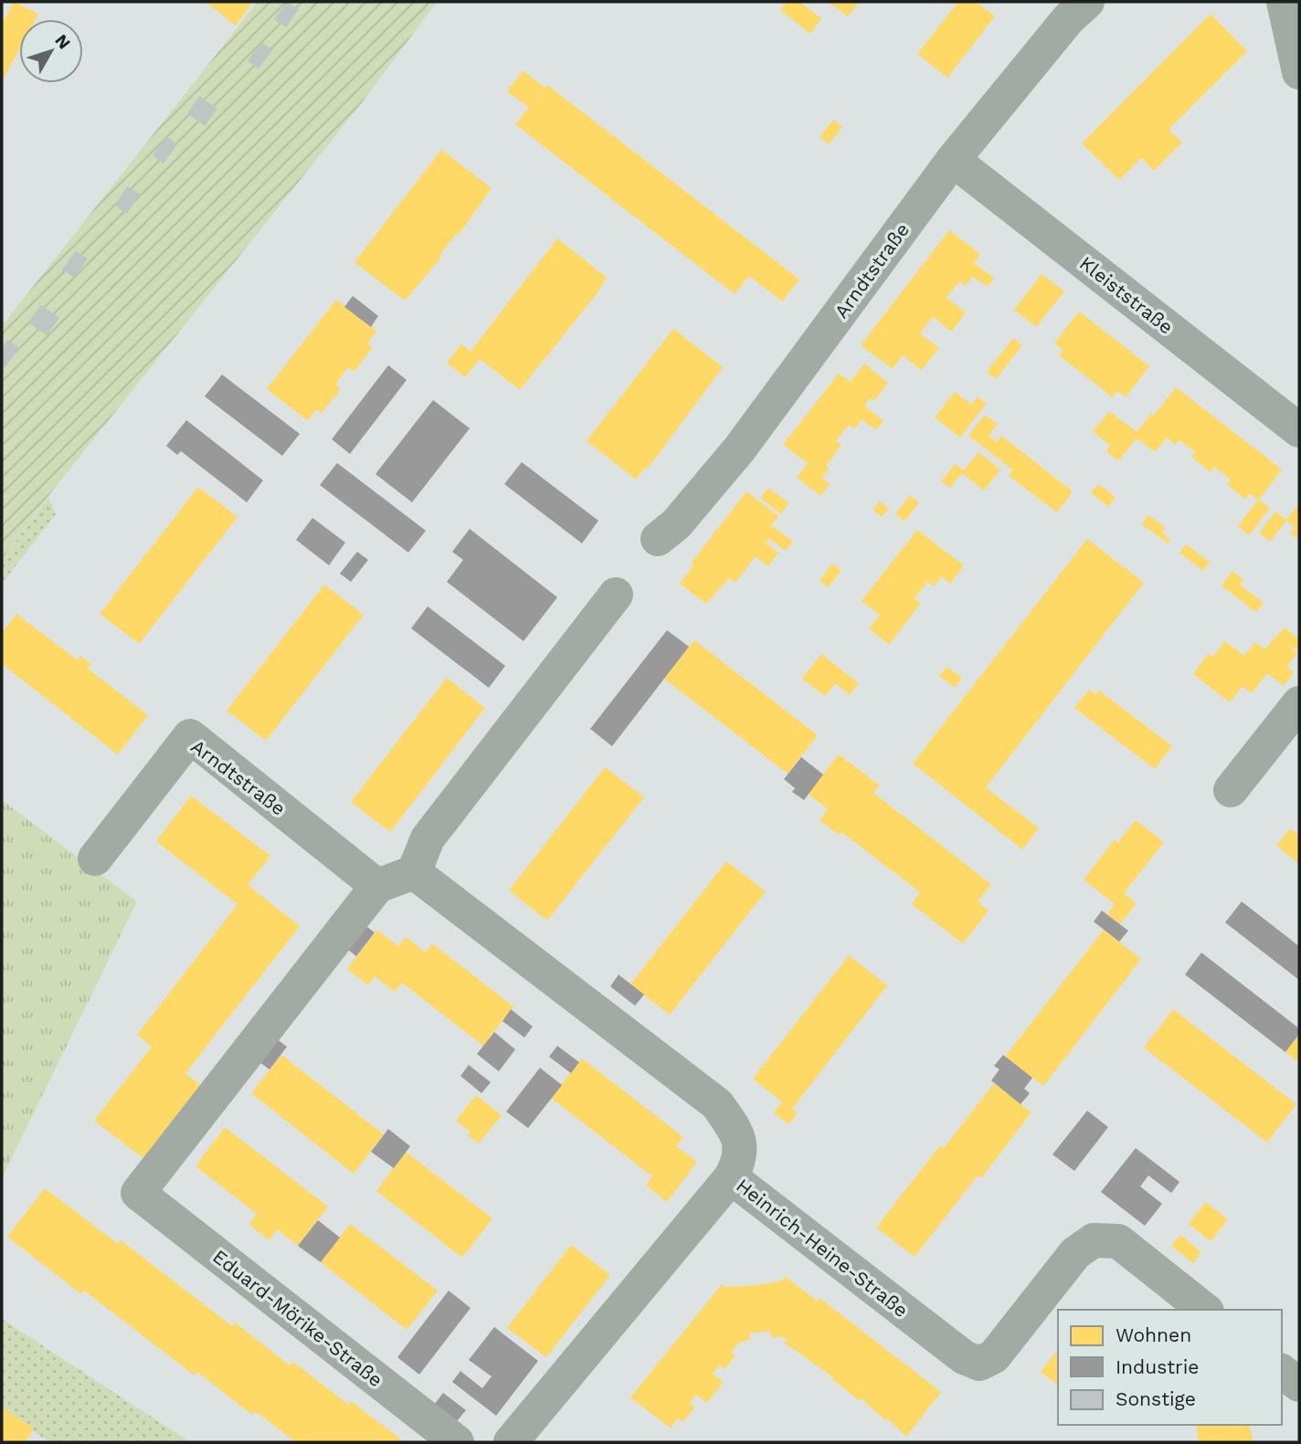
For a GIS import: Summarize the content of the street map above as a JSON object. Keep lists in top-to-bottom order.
{
  "streets": {
    "street": [
      "Arndtstraße",
      "Kleiststraße",
      "Heinrich-Heine-Straße",
      "Eduard-Mörike-Straße"
    ]
  },
  "crossings": [
    ["Arndtstraße", "Kleiststraße"],
    ["Arndtstraße", "Eduard-Mörike-Straße"]
  ],
  "legend": ["Wohnen", "Industrie", "Sonstige"],
  "north": "top right"
}
